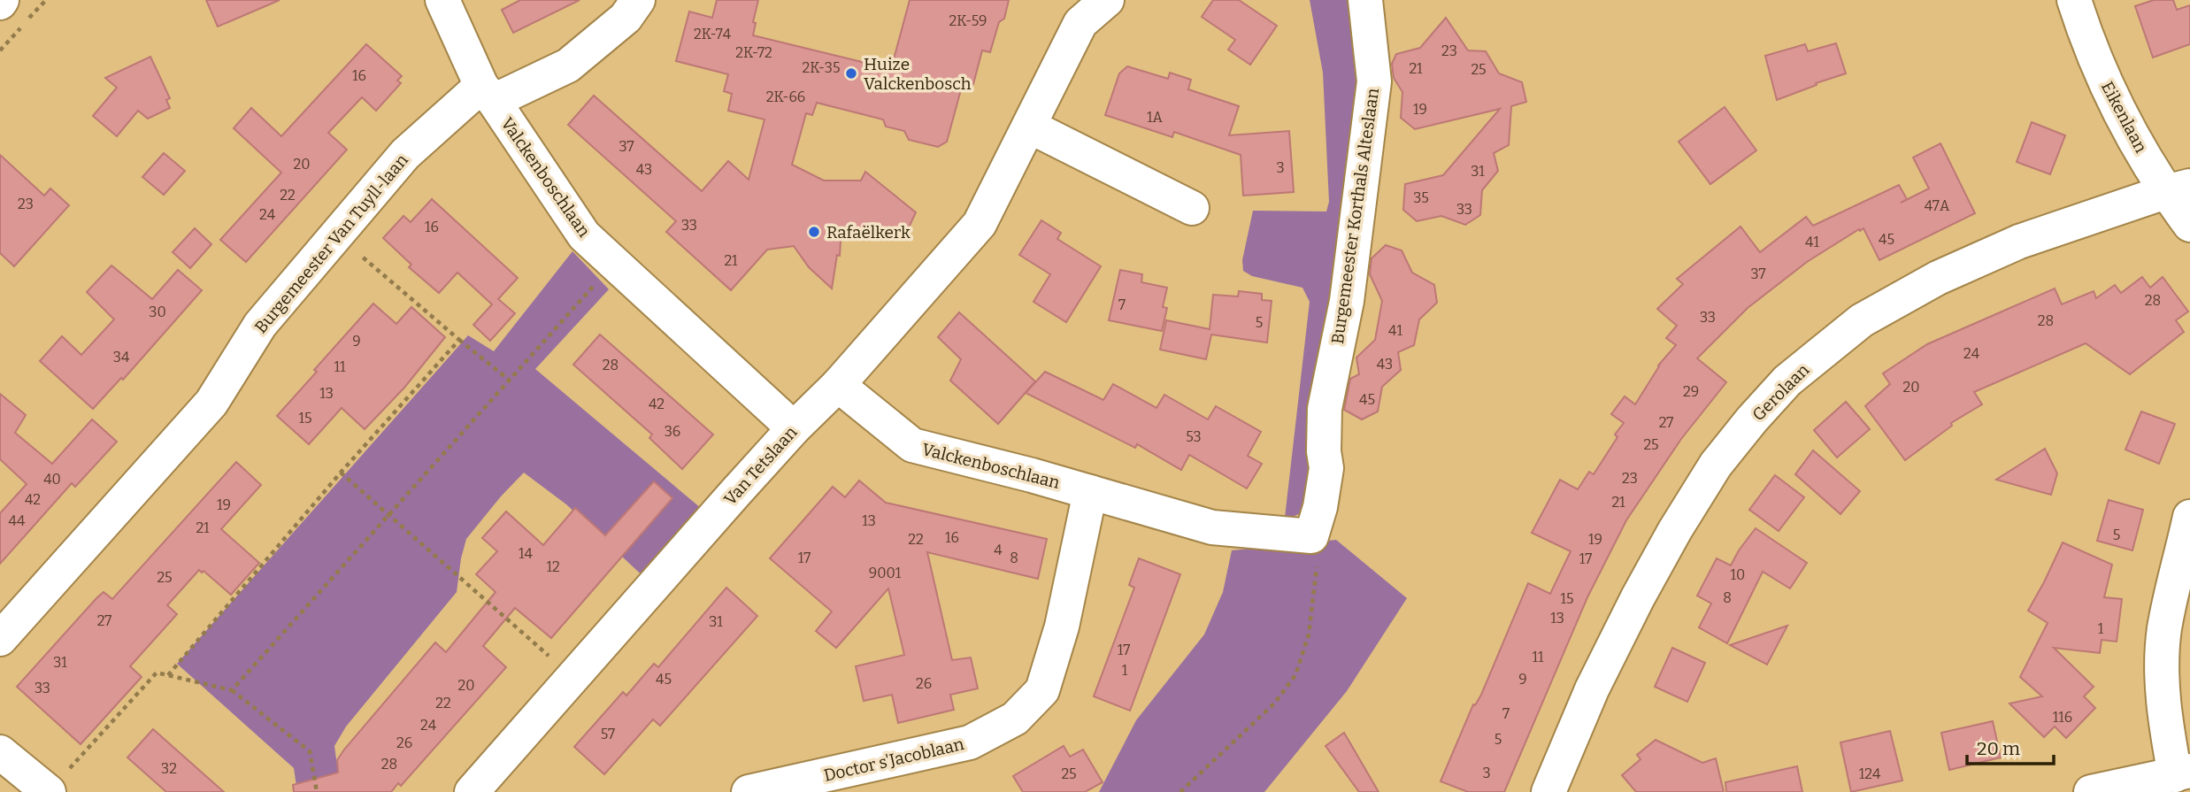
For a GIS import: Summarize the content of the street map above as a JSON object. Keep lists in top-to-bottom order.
{
  "streets": {
    "street": [
      "Eikenlaan",
      "Valckenboschlaan",
      "Burgemeester Korthals Alteslaan",
      "Burgemeester Van Tuyll-laan",
      "Gerolaan",
      "Van Tetslaan",
      "Doctor s'Jacoblaan"
    ]
  },
  "crossings": [
    ["Eikenlaan", "Gerolaan"],
    ["Valckenboschlaan", "Burgemeester Van Tuyll-laan"],
    ["Valckenboschlaan", "Van Tetslaan"],
    ["Valckenboschlaan", "Doctor s'Jacoblaan"]
  ],
  "places": ["Huize Valckenbosch", "Rafaëlkerk"],
  "house_numbers": [
    "2K-59",
    "2K-74",
    "23",
    "2K-72",
    "2K-35",
    "21",
    "25",
    "16",
    "2K-66",
    "19",
    "1A",
    "37",
    "20",
    "3",
    "43",
    "31",
    "22",
    "35",
    "23",
    "47A",
    "33",
    "24",
    "33",
    "16",
    "45",
    "41",
    "21",
    "37",
    "28",
    "7",
    "30",
    "33",
    "28",
    "5",
    "41",
    "9",
    "24",
    "34",
    "43",
    "28",
    "11",
    "20",
    "29",
    "13",
    "45",
    "42",
    "15",
    "27",
    "36",
    "53",
    "25",
    "23",
    "40",
    "42",
    "21",
    "19",
    "44",
    "13",
    "21",
    "5",
    "16",
    "22",
    "19",
    "4",
    "14",
    "17",
    "8",
    "17",
    "12",
    "9001",
    "10",
    "25",
    "8",
    "15",
    "13",
    "27",
    "31",
    "1",
    "17",
    "11",
    "31",
    "1",
    "45",
    "9",
    "26",
    "20",
    "33",
    "22",
    "7",
    "116",
    "24",
    "57",
    "5",
    "26",
    "28",
    "32",
    "3",
    "25",
    "124"
  ],
  "scale_bar": "20 m"
}
